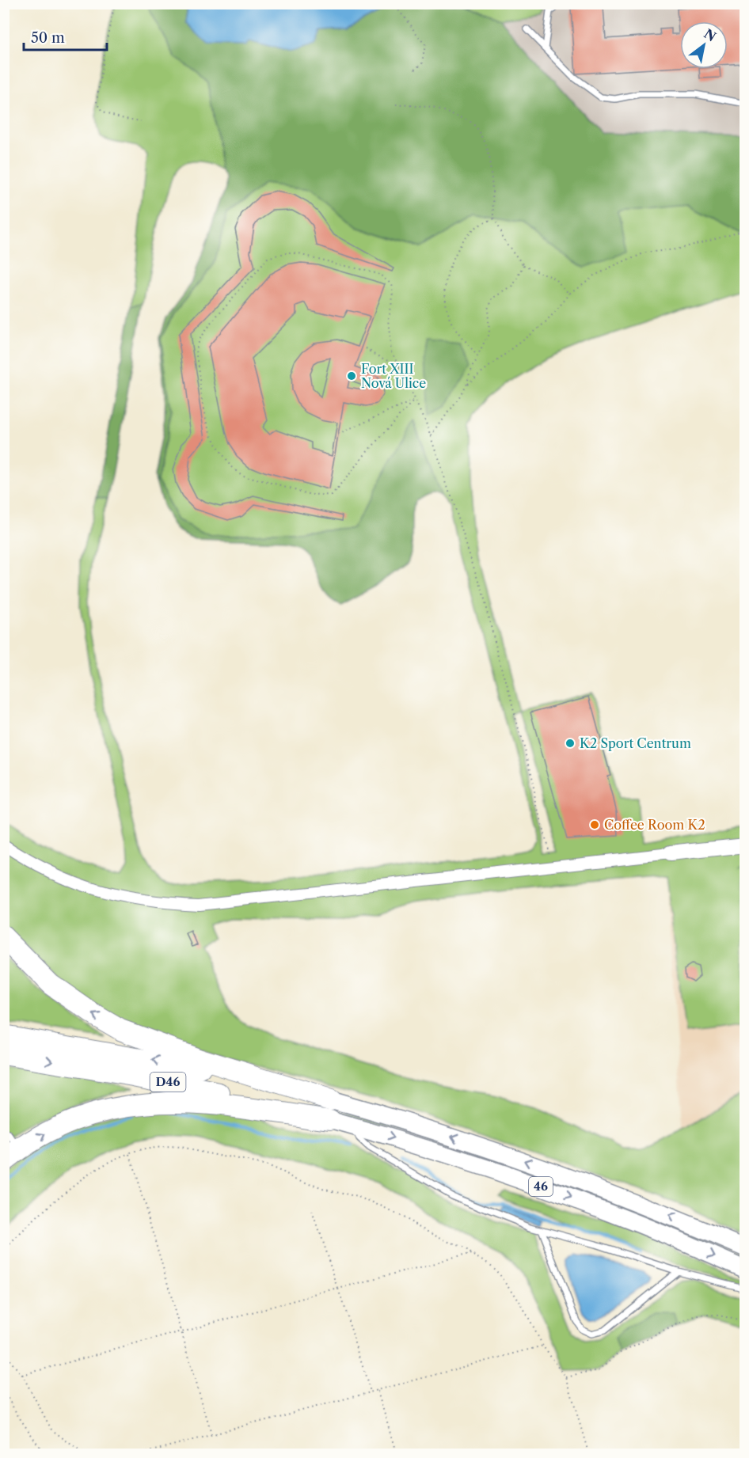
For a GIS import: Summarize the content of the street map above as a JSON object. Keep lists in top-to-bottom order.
{
  "streets": {
    "highway": ["D46"],
    "main road": ["46"]
  },
  "crossings": [
    ["D46", "46"]
  ],
  "places": ["Fort XIII Nová Ulice", "K2 Sport Centrum", "Coffee Room K2"],
  "scale_bar": "50 m",
  "north": "top right"
}
